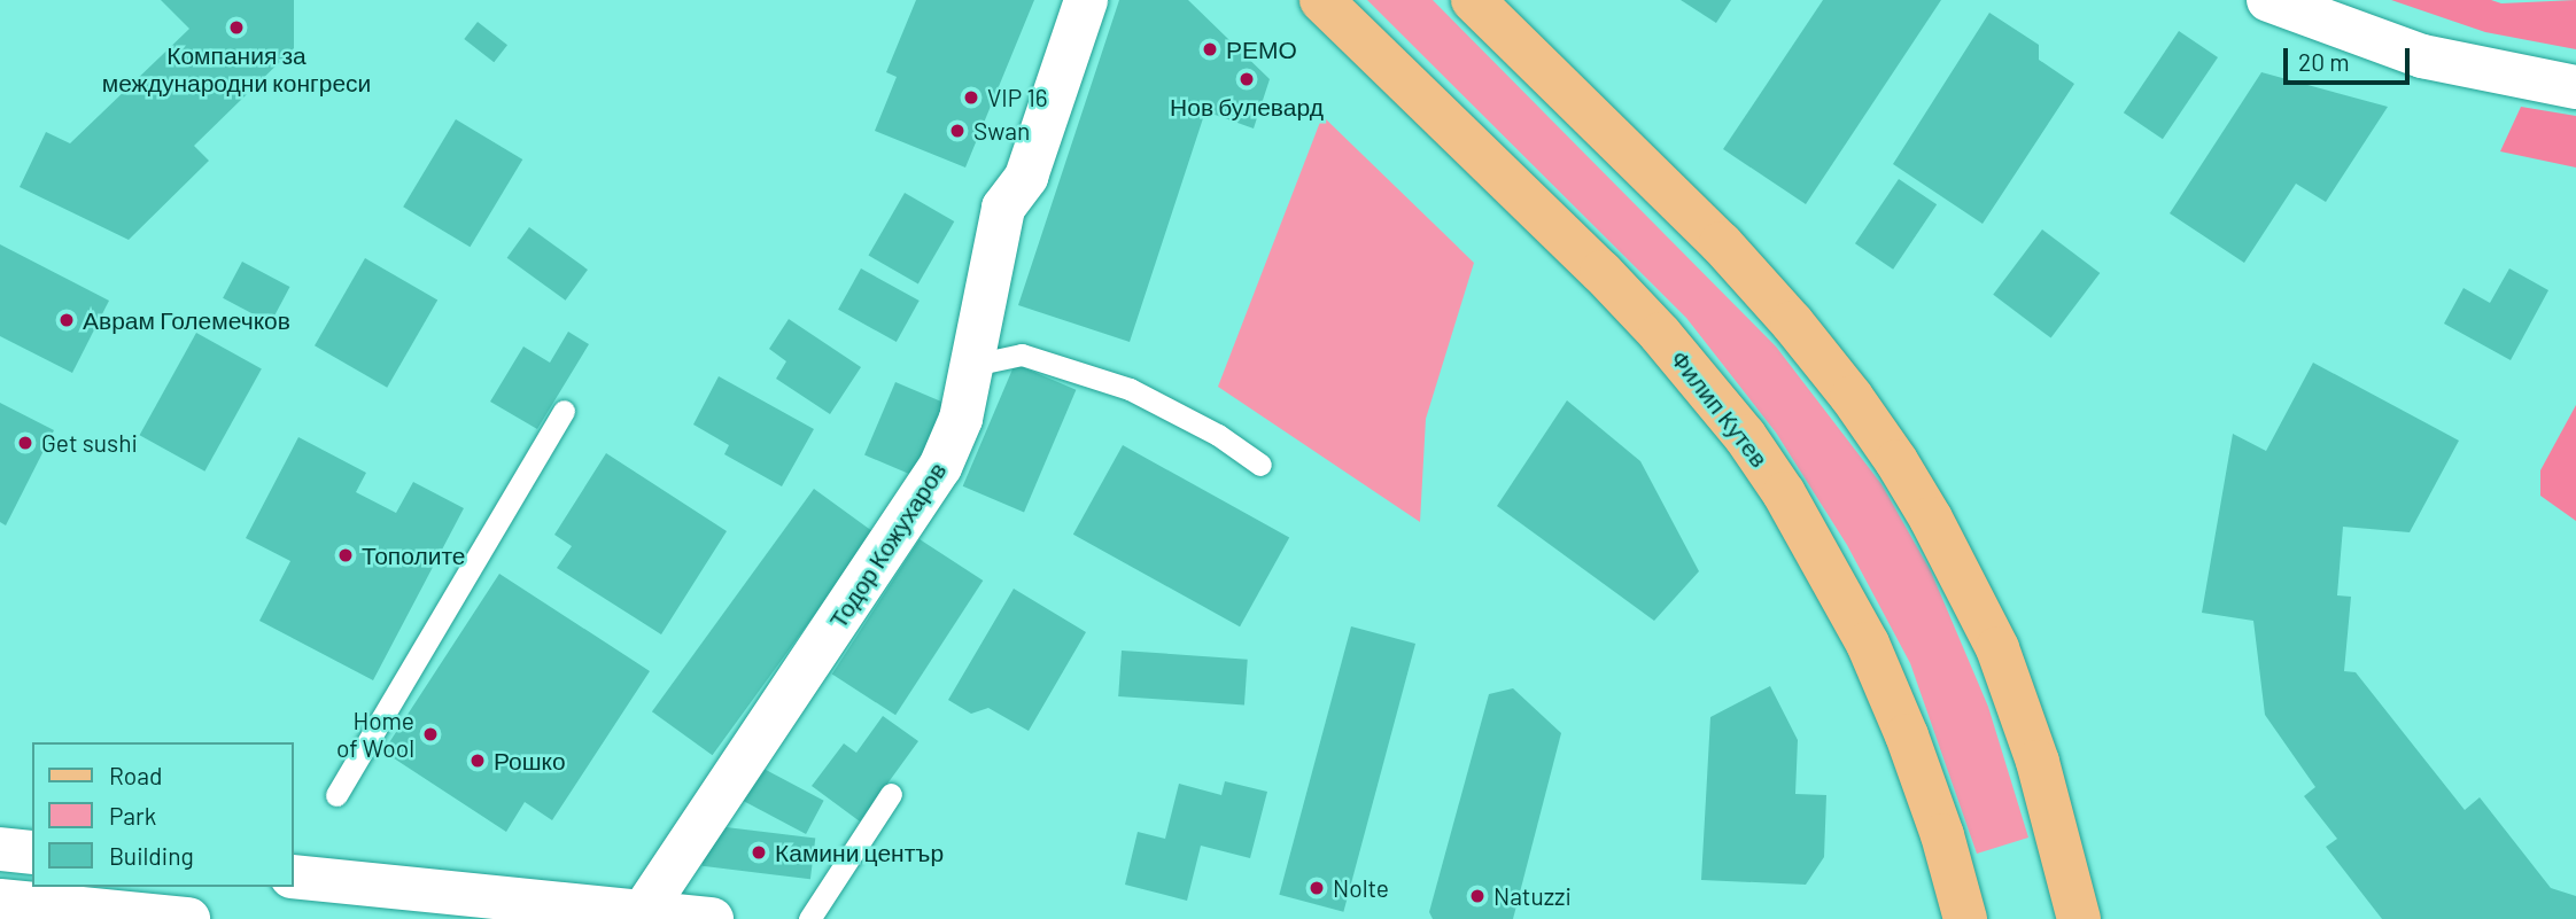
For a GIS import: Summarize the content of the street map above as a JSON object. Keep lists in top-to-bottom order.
{
  "streets": {
    "main road": ["Филип Кутев"],
    "street": ["Тодор Кожухаров"]
  },
  "places": [
    "Компания за международни конгреси",
    "РЕМО",
    "Нов булевард",
    "VIP 16",
    "Swan",
    "Аврам Големечков",
    "Get sushi",
    "Тополите",
    "Home of Wool",
    "Рошко",
    "Камини център",
    "Nolte",
    "Natuzzi"
  ],
  "legend": ["Road", "Park", "Building"],
  "scale_bar": "20 m"
}
